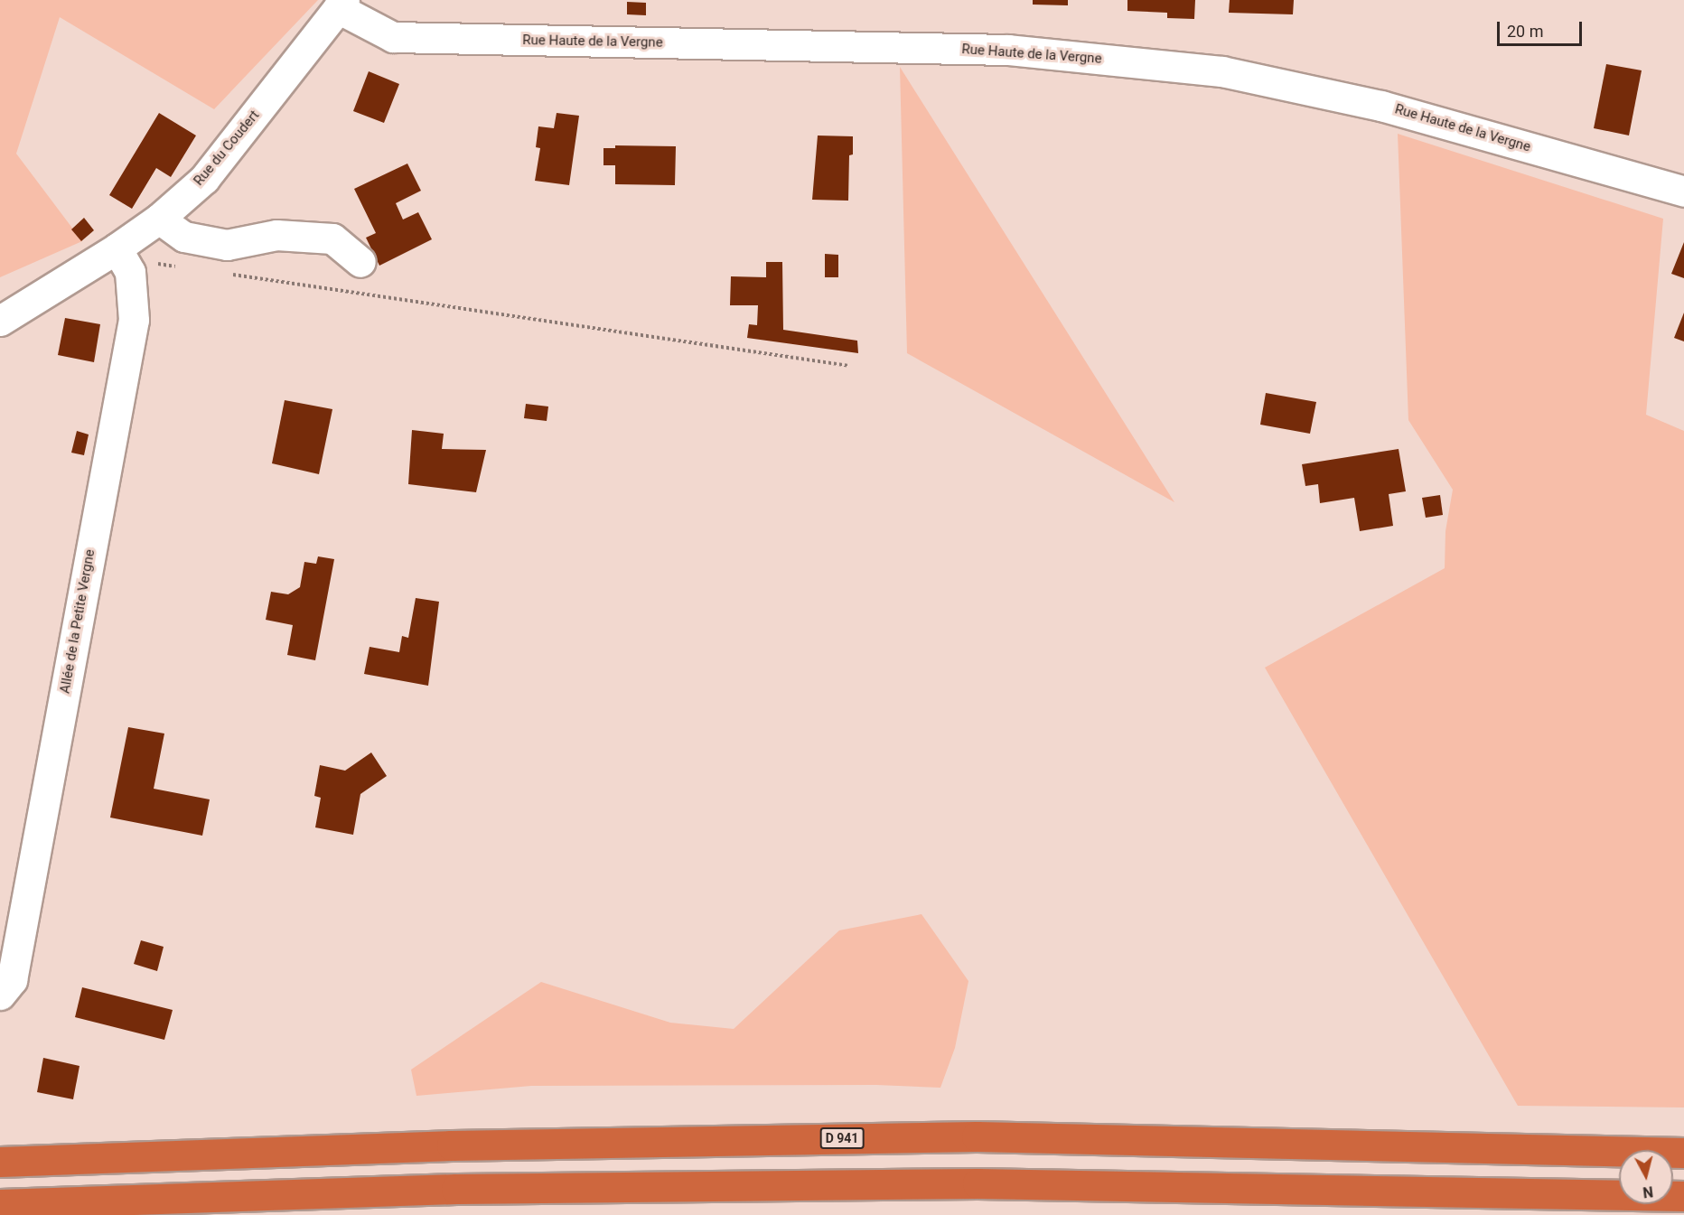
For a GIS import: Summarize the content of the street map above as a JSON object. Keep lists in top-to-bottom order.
{
  "streets": {
    "highway": ["D 941"],
    "street": ["Rue Haute de la Vergne", "Rue du Coudert", "Allée de la Petite Vergne"]
  },
  "crossings": [
    ["Rue Haute de la Vergne", "Rue du Coudert"],
    ["Rue du Coudert", "Allée de la Petite Vergne"]
  ],
  "scale_bar": "20 m",
  "north": "bottom"
}
